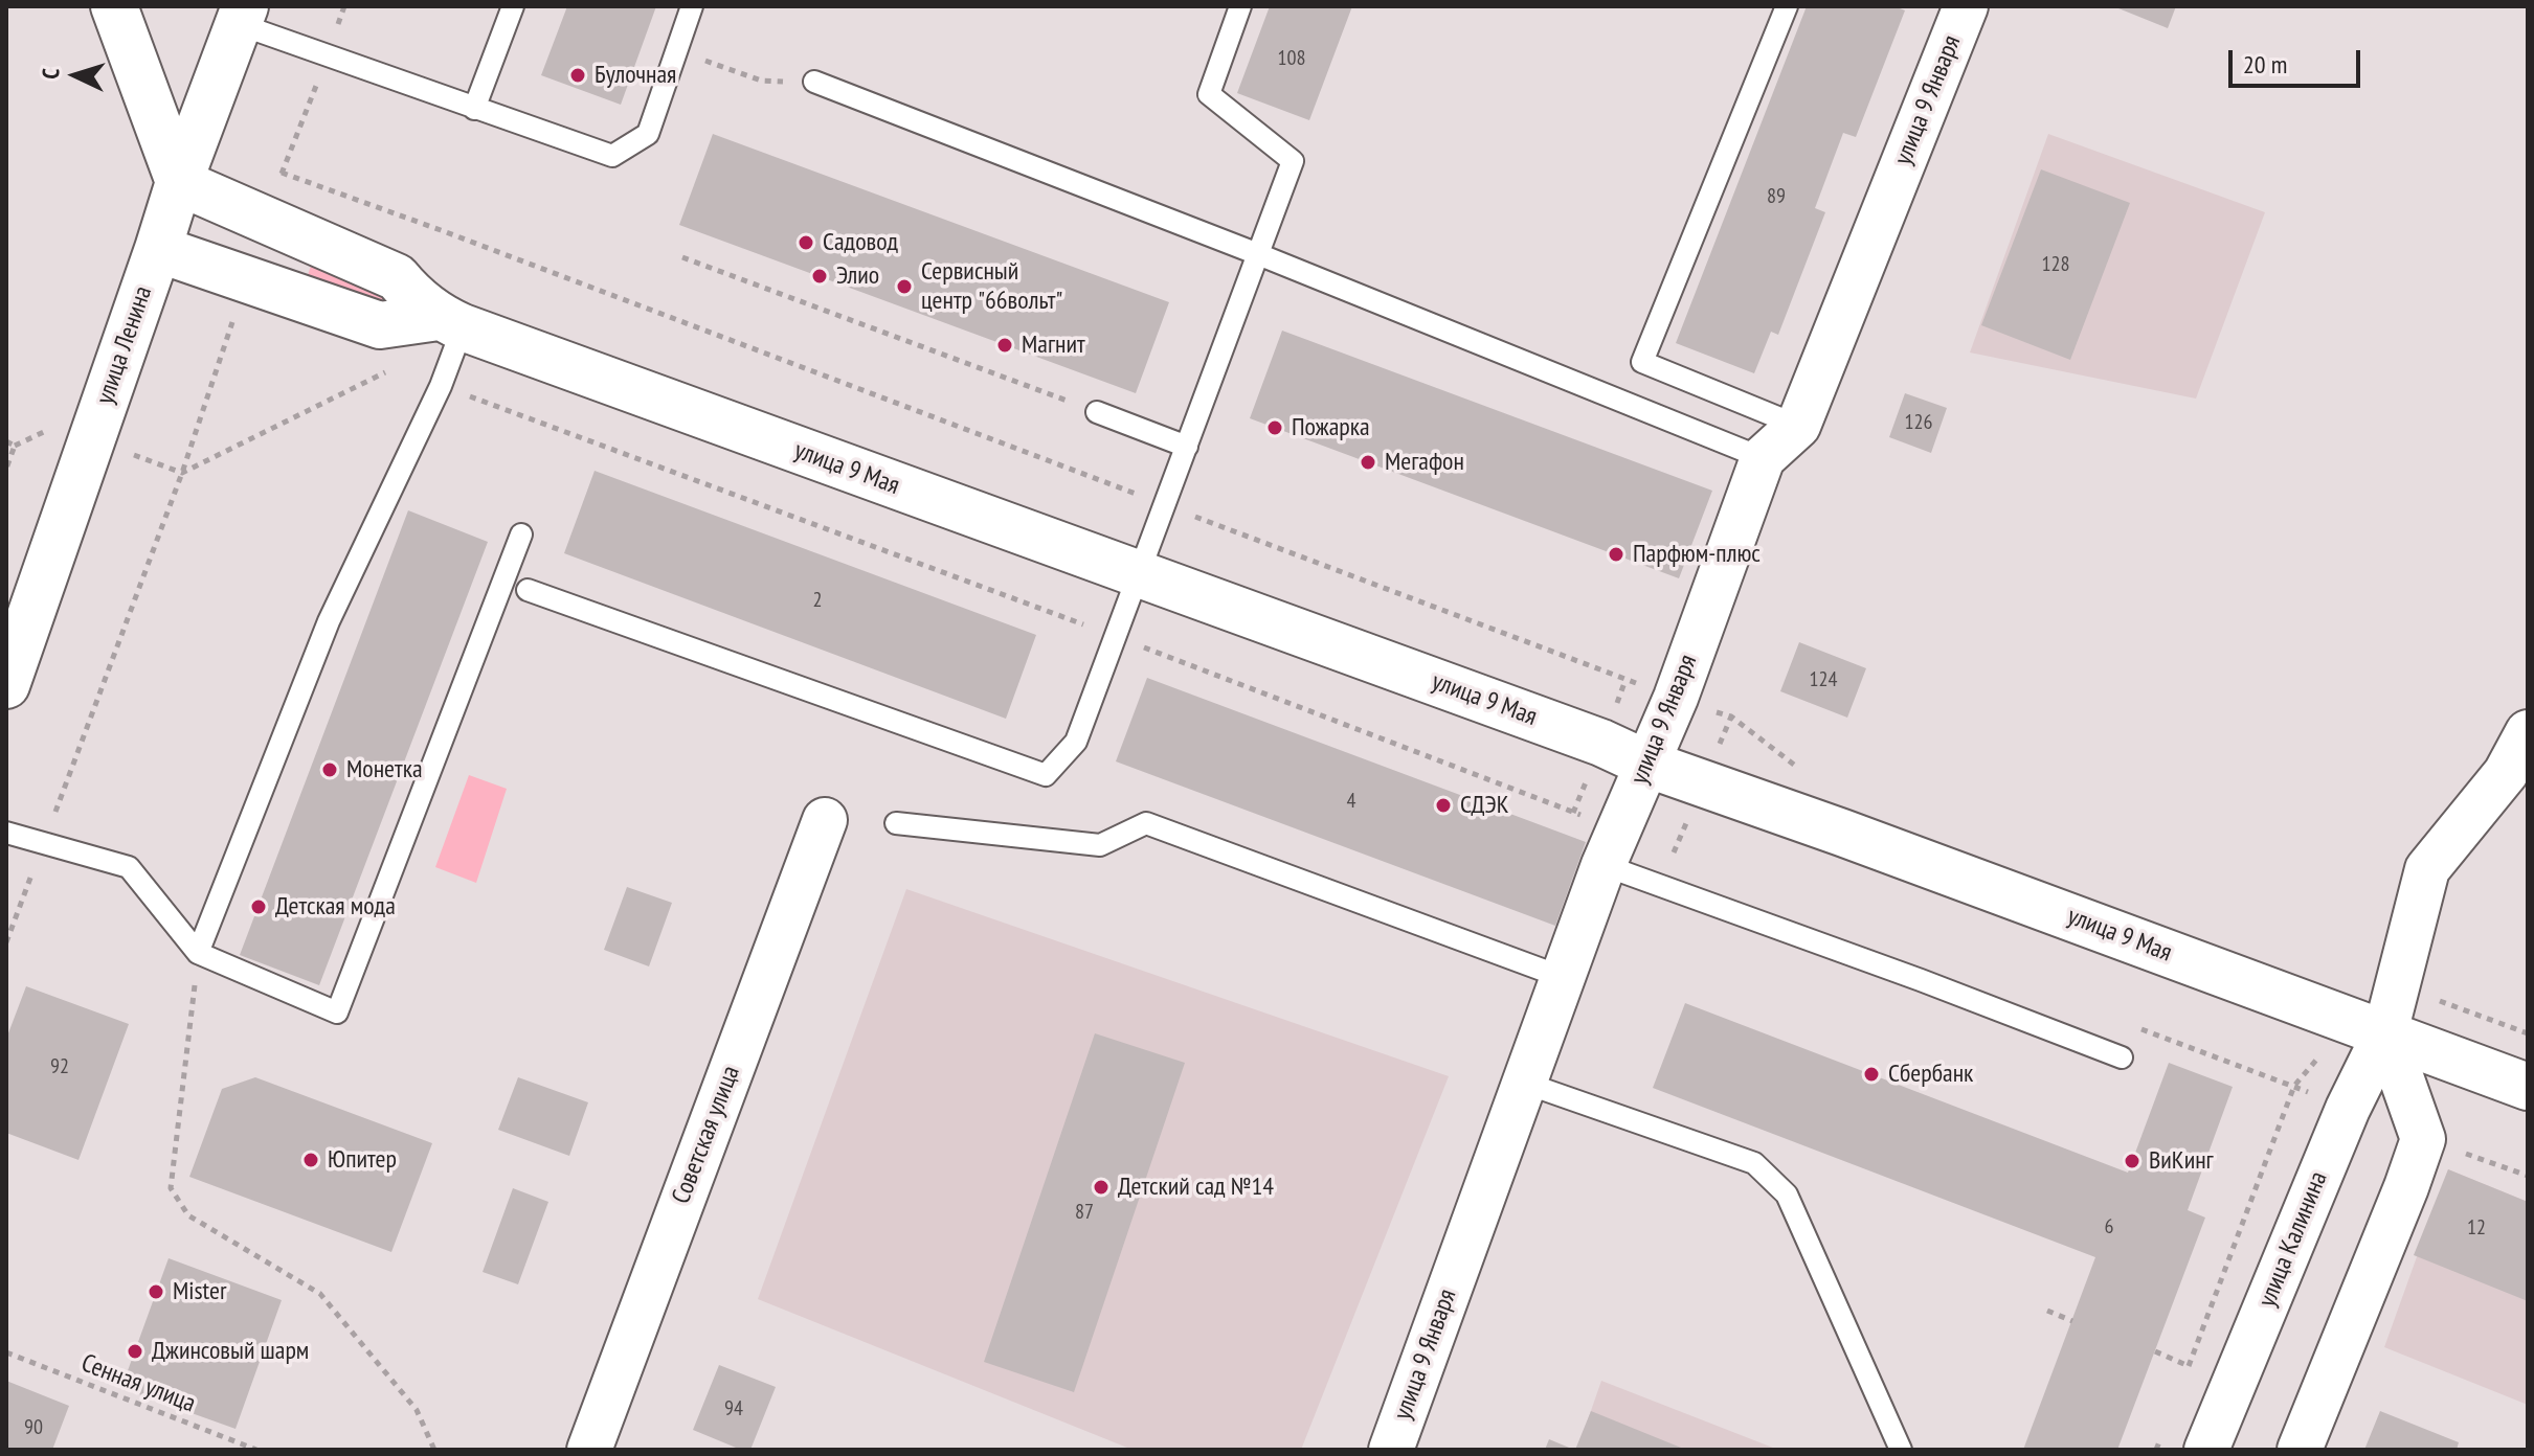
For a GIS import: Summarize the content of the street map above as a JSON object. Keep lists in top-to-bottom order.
{
  "streets": {
    "street": [
      "улица 9 Января",
      "улица Ленина",
      "улица 9 Мая",
      "Советская улица",
      "улица Калинина"
    ],
    "path": ["Сенная улица"]
  },
  "crossings": [
    ["улица 9 Января", "улица 9 Мая"],
    ["улица Ленина", "улица 9 Мая"],
    ["улица 9 Мая", "улица Калинина"]
  ],
  "places": [
    "Булочная",
    "Садовод",
    "Элио",
    "Сервисный центр \"66вольт\"",
    "Магнит",
    "Пожарка",
    "Мегафон",
    "Парфюм-плюс",
    "Монетка",
    "СДЭК",
    "Детская мода",
    "Сбербанк",
    "Юпитер",
    "ВиКинг",
    "Детский сад №14",
    "Mister",
    "Джинсовый шарм"
  ],
  "house_numbers": [
    "108",
    "89",
    "128",
    "126",
    "2",
    "124",
    "4",
    "92",
    "87",
    "6",
    "12",
    "94",
    "90"
  ],
  "scale_bar": "20 m",
  "north": "left"
}
